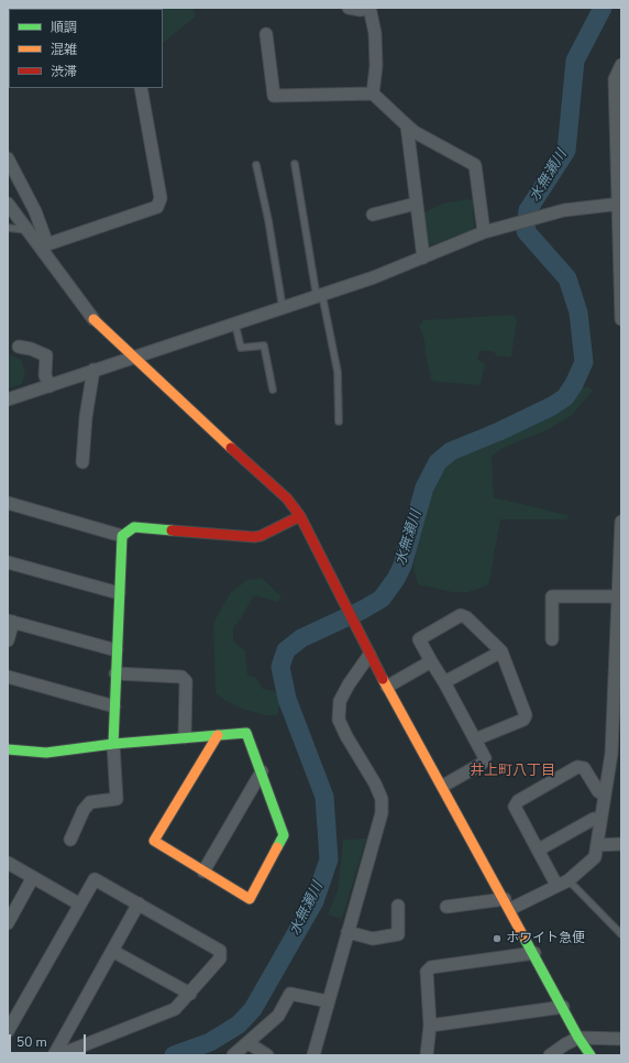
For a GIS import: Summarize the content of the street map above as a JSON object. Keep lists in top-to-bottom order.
{
  "districts": ["井上町八丁目"],
  "water": ["水無瀬川"],
  "places": ["ホワイト急便"],
  "legend": ["順調", "混雑", "渋滞"],
  "scale_bar": "50 m"
}
